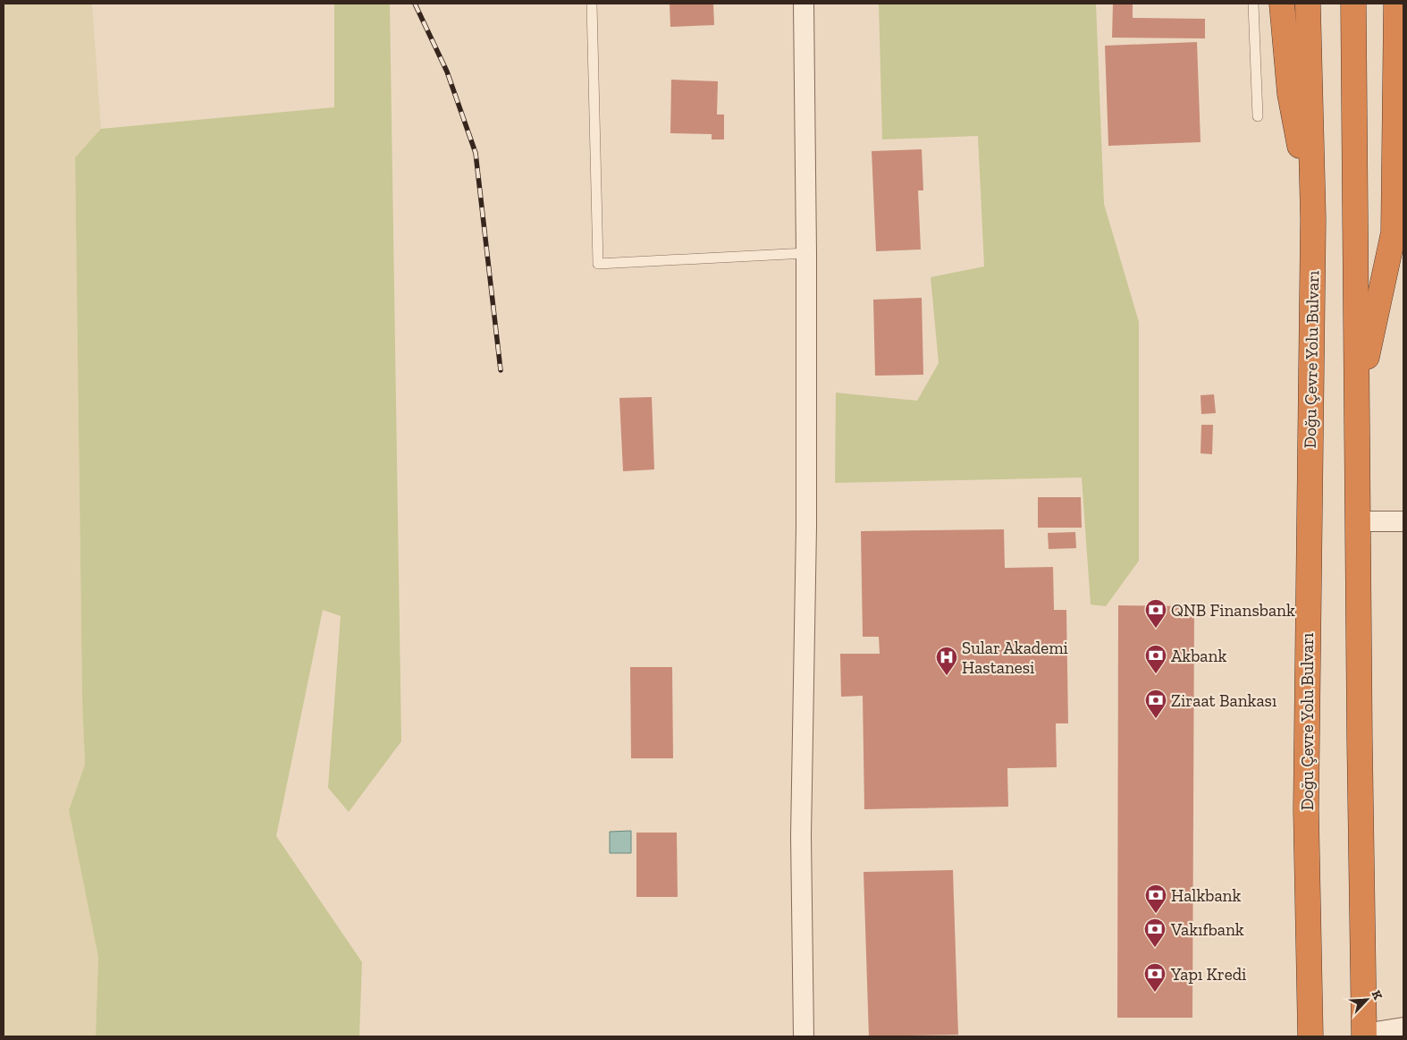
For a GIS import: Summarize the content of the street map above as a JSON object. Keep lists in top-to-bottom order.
{
  "streets": {
    "highway": ["Doğu Çevre Yolu Bulvarı"]
  },
  "places": {
    "bank": [
      "QNB Finansbank",
      "Akbank",
      "Ziraat Bankası",
      "Halkbank",
      "Vakıfbank",
      "Yapı Kredi"
    ],
    "hospital": ["Sular Akademi Hastanesi"]
  },
  "north": "top right"
}
